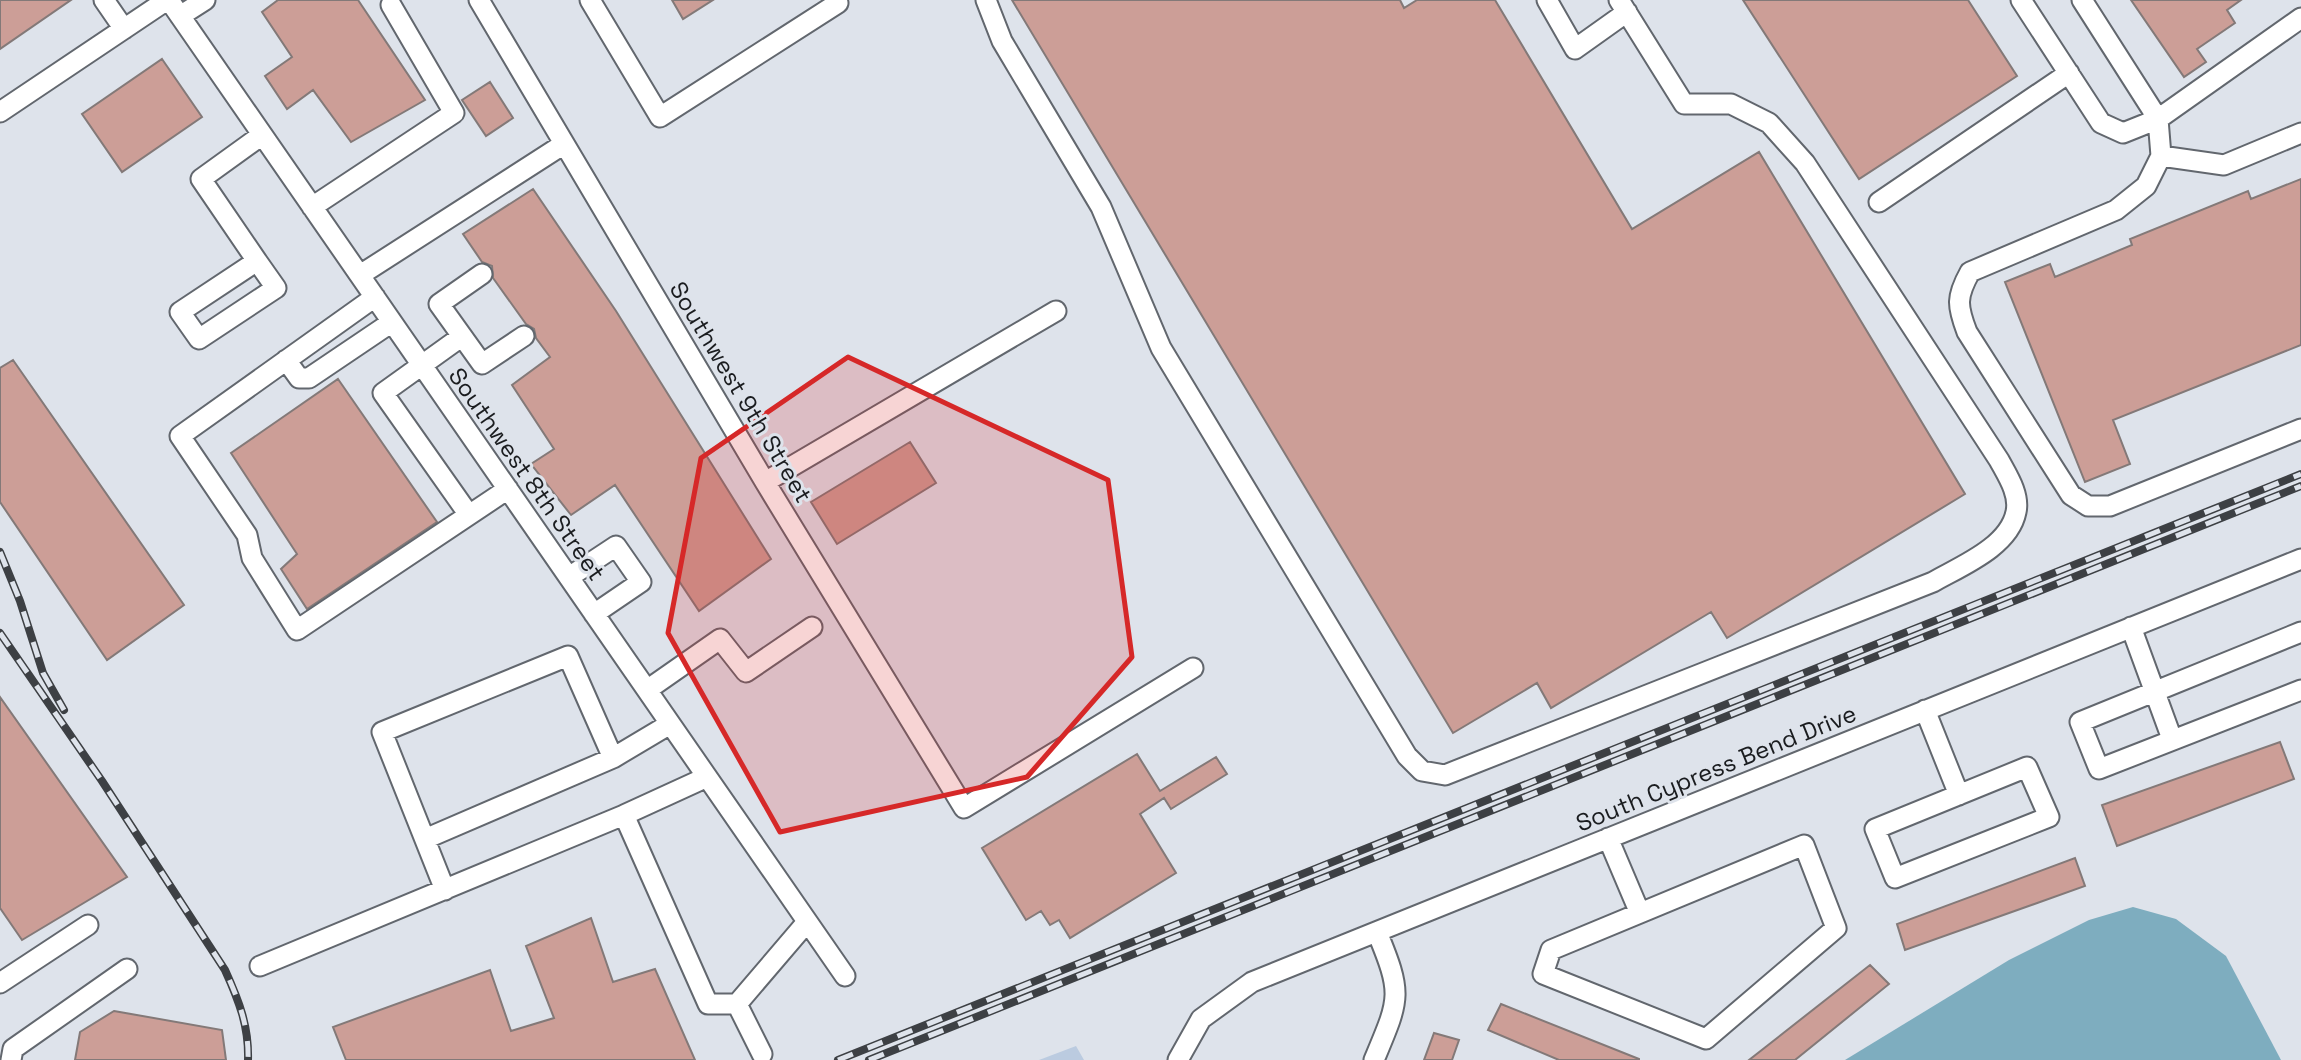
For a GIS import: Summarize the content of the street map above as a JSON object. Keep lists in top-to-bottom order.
{
  "streets": {
    "street": ["Southwest 9th Street", "Southwest 8th Street", "South Cypress Bend Drive"]
  }
}
